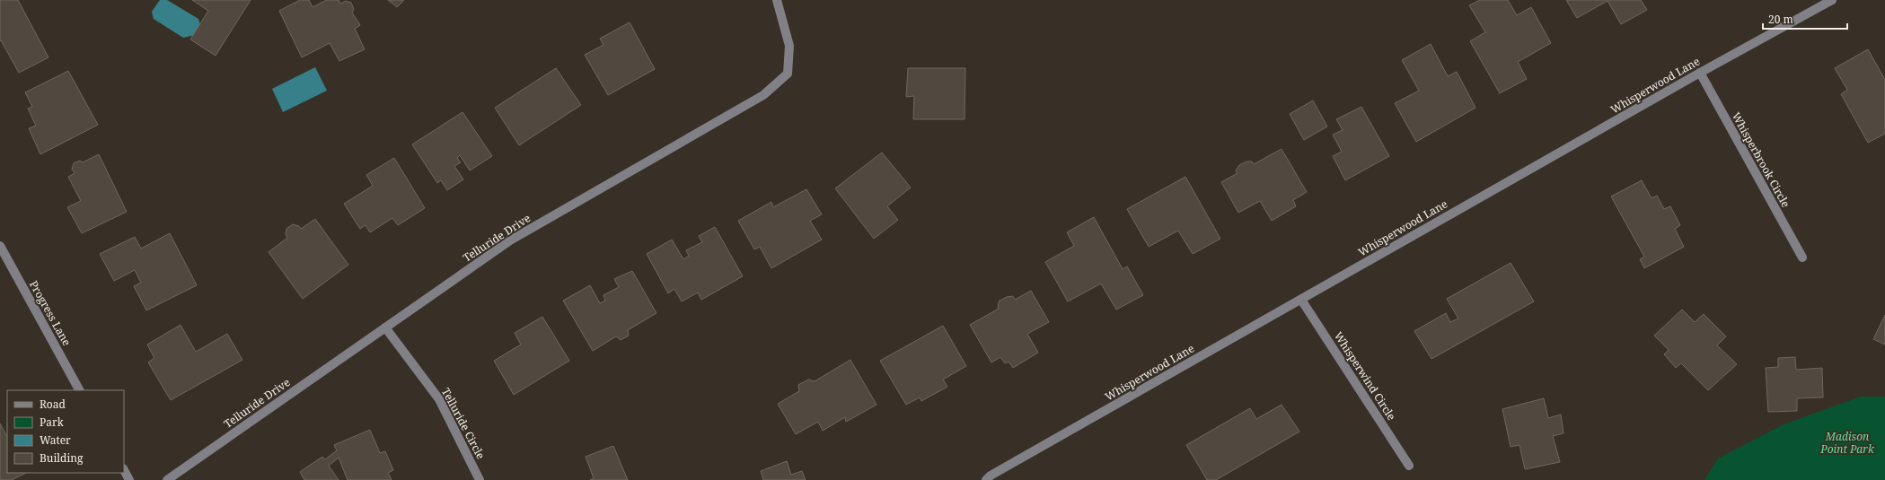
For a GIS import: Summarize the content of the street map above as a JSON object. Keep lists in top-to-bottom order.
{
  "streets": {
    "street": [
      "Whisperwood Lane",
      "Whisperbrook Circle",
      "Telluride Drive",
      "Progress Lane",
      "Whisperwind Circle",
      "Telluride Circle"
    ]
  },
  "crossings": [
    ["Whisperwood Lane", "Whisperbrook Circle"],
    ["Whisperwood Lane", "Whisperwind Circle"],
    ["Telluride Drive", "Telluride Circle"]
  ],
  "parks": ["Madison Point Park"],
  "legend": [
    "Road",
    "Park",
    "Water",
    "Building"
  ],
  "scale_bar": "20 m"
}
